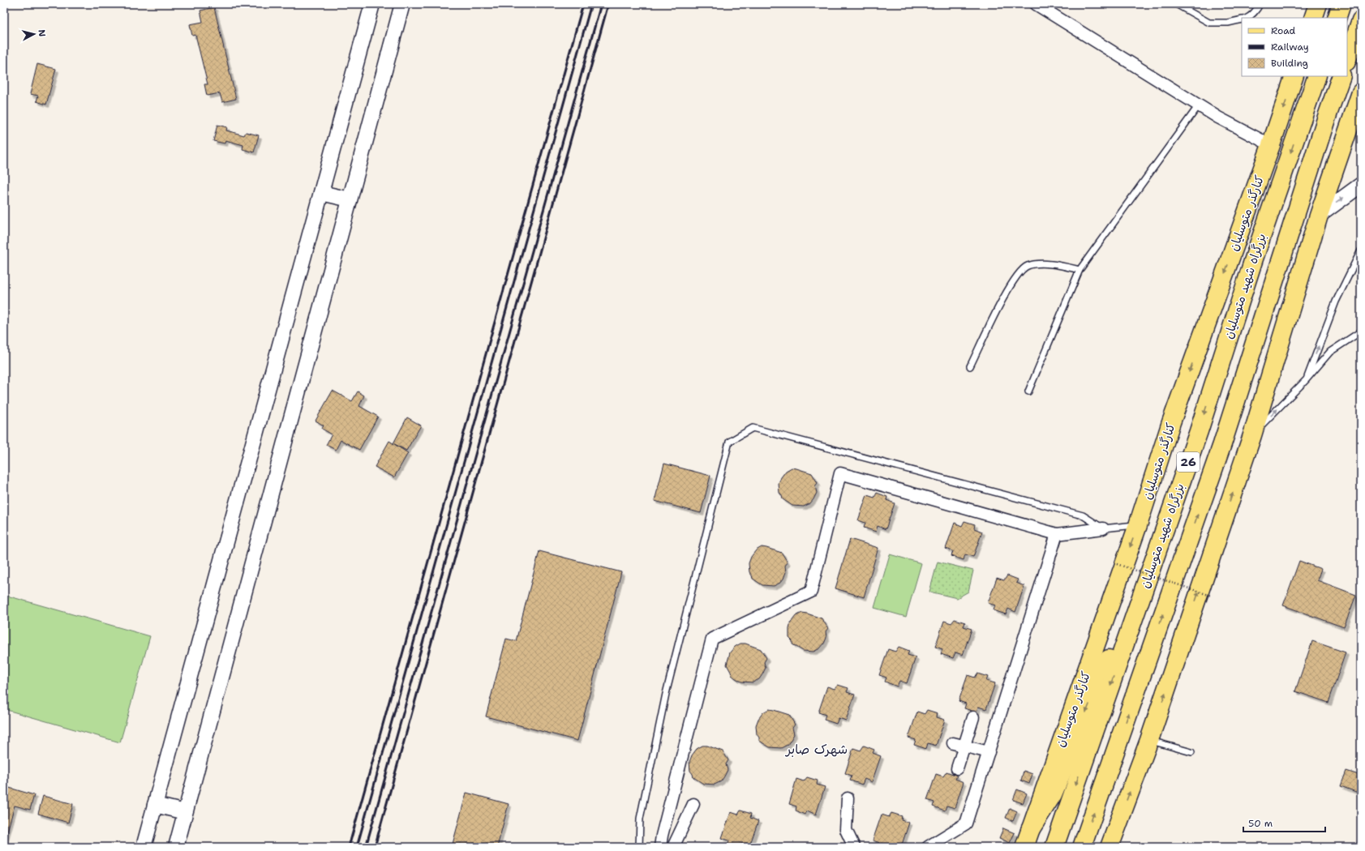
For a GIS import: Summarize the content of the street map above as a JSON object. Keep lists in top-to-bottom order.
{
  "streets": {
    "main road": ["کنارگذر متوسلیان", "بزرگراه شهید متوسلیان", "26"]
  },
  "districts": ["شهرک صابر"],
  "legend": ["Road", "Railway", "Building"],
  "scale_bar": "50 m",
  "north": "right"
}
